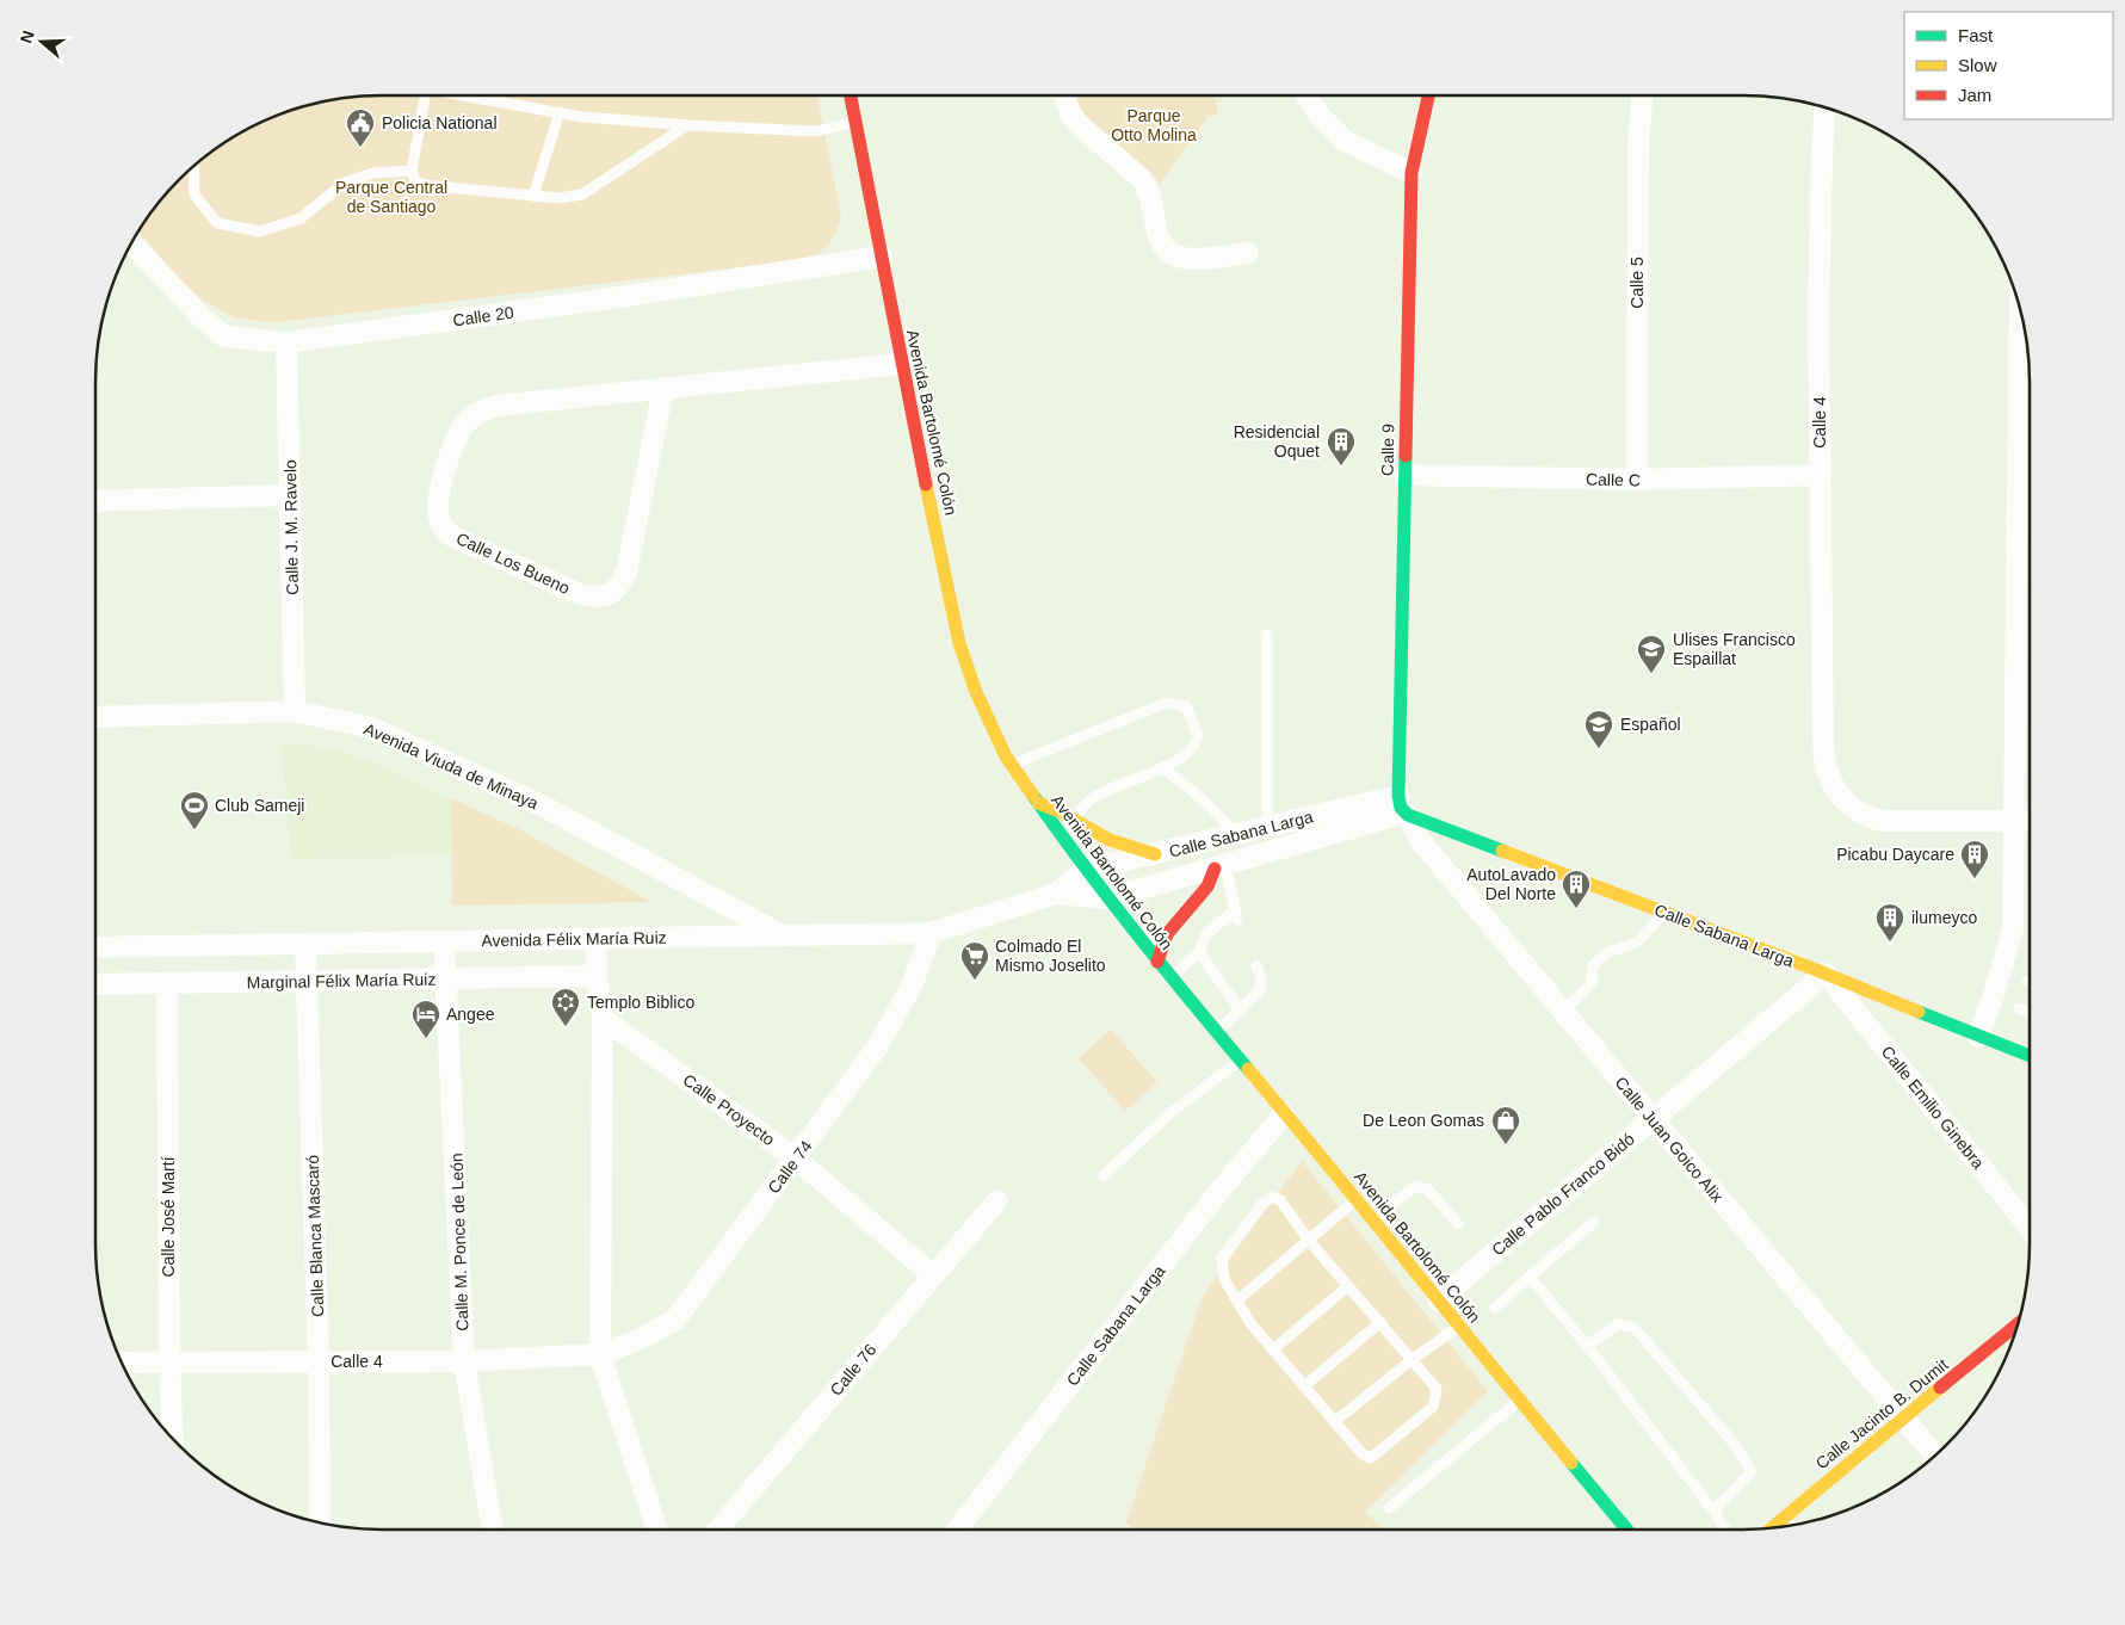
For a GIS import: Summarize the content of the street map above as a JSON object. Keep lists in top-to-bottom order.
{
  "streets": {
    "main road": [
      "Avenida Bartolomé Colón",
      "Calle 9",
      "Calle Sabana Larga",
      "Calle Jacinto B. Dumit"
    ],
    "street": [
      "Calle 5",
      "Calle 20",
      "Calle 4",
      "Calle C",
      "Calle J. M. Ravelo",
      "Calle Los Bueno",
      "Avenida Viuda de Minaya",
      "Avenida Félix María Ruiz",
      "Marginal Félix María Ruiz",
      "Calle Emilio Ginebra",
      "Calle Proyecto",
      "Calle Juan Goico Alix",
      "Calle 74",
      "Calle Pablo Franco Bidó",
      "Calle José Martí",
      "Calle Blanca Mascaró",
      "Calle M. Ponce de León",
      "Calle 76"
    ]
  },
  "crossings": [
    ["Calle 5", "Calle C"],
    ["Calle 20", "Avenida Bartolomé Colón"],
    ["Calle 20", "Calle J. M. Ravelo"],
    ["Avenida Bartolomé Colón", "Calle Los Bueno"],
    ["Avenida Bartolomé Colón", "Calle Sabana Larga"],
    ["Avenida Bartolomé Colón", "Avenida Félix María Ruiz"],
    ["Avenida Bartolomé Colón", "Calle Pablo Franco Bidó"],
    ["Calle 4", "Calle C"],
    ["Calle 4", "Calle 74"],
    ["Calle 4", "Calle José Martí"],
    ["Calle 4", "Calle Blanca Mascaró"],
    ["Calle 4", "Calle M. Ponce de León"],
    ["Calle 9", "Calle C"],
    ["Calle 9", "Calle Sabana Larga"],
    ["Calle 9", "Calle Juan Goico Alix"],
    ["Calle J. M. Ravelo", "Avenida Viuda de Minaya"],
    ["Avenida Viuda de Minaya", "Avenida Félix María Ruiz"],
    ["Calle Sabana Larga", "Avenida Félix María Ruiz"],
    ["Calle Sabana Larga", "Calle Emilio Ginebra"],
    ["Calle Sabana Larga", "Calle Juan Goico Alix"],
    ["Calle Sabana Larga", "Calle Pablo Franco Bidó"],
    ["Avenida Félix María Ruiz", "Calle 74"],
    ["Avenida Félix María Ruiz", "Calle Blanca Mascaró"],
    ["Avenida Félix María Ruiz", "Calle M. Ponce de León"],
    ["Marginal Félix María Ruiz", "Calle José Martí"],
    ["Marginal Félix María Ruiz", "Calle Blanca Mascaró"],
    ["Marginal Félix María Ruiz", "Calle M. Ponce de León"],
    ["Calle Emilio Ginebra", "Calle Pablo Franco Bidó"],
    ["Calle Proyecto", "Calle 74"],
    ["Calle Proyecto", "Calle 76"],
    ["Calle Juan Goico Alix", "Calle Pablo Franco Bidó"],
    ["Calle Juan Goico Alix", "Calle Jacinto B. Dumit"]
  ],
  "parks": ["Parque Otto Molina", "Parque Central de Santiago"],
  "places": {
    "public building": ["Policia National"],
    "building": [
      "Residencial Oquet",
      "Picabu Daycare",
      "AutoLavado Del Norte",
      "ilumeyco"
    ],
    "school or university": ["Ulises Francisco Espaillat", "Español"],
    "sports": ["Club Sameji"],
    "supermarket": ["Colmado El Mismo Joselito"],
    "synagogue": ["Templo Biblico"],
    "hotel": ["Angee"],
    "shop": ["De Leon Gomas"]
  },
  "legend": ["Fast", "Slow", "Jam"],
  "north": "left"
}
